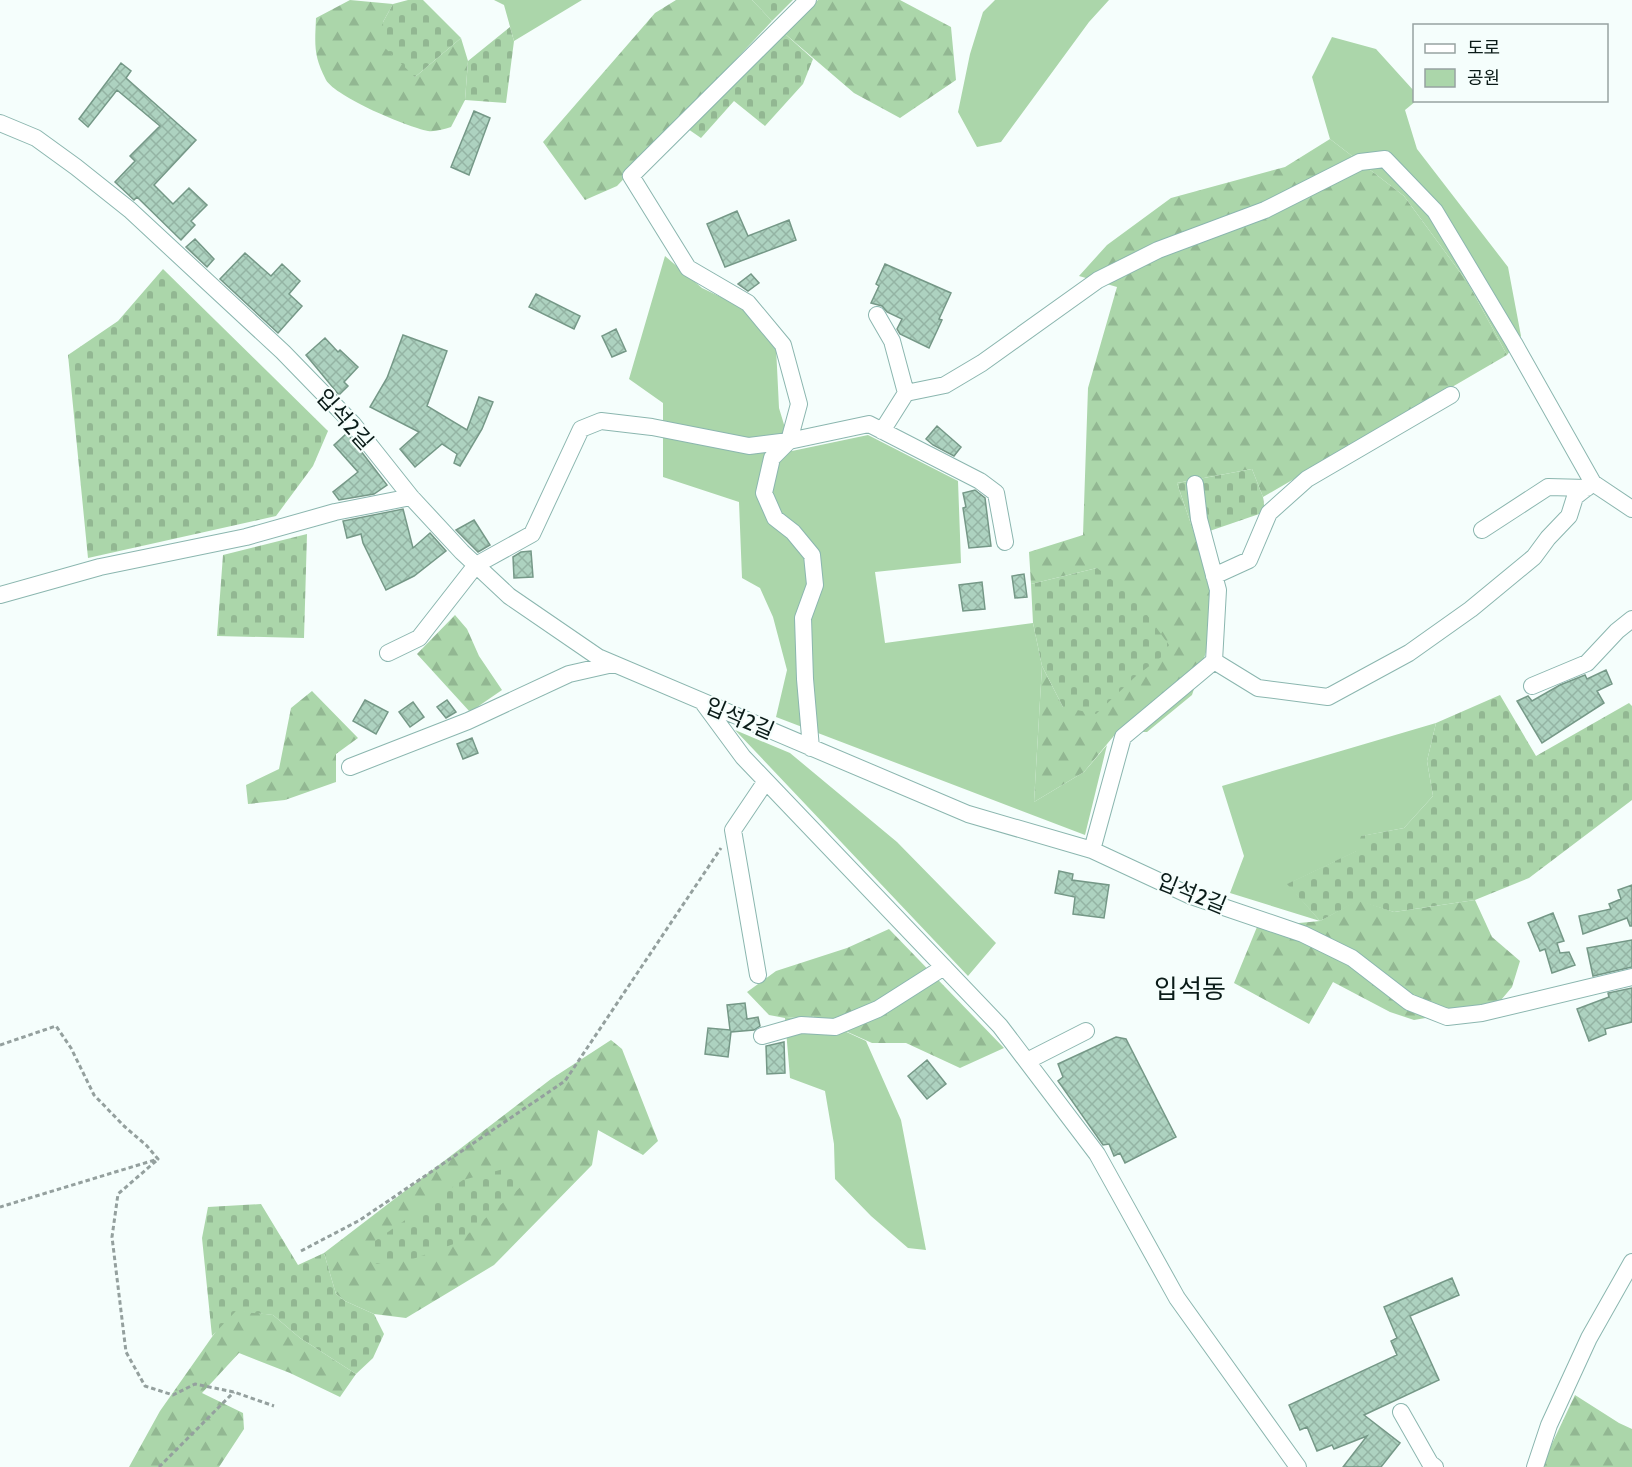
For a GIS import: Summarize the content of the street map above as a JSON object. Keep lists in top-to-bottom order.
{
  "streets": {
    "street": ["입석2길"]
  },
  "districts": ["입석동"],
  "legend": ["도로", "공원"]
}
